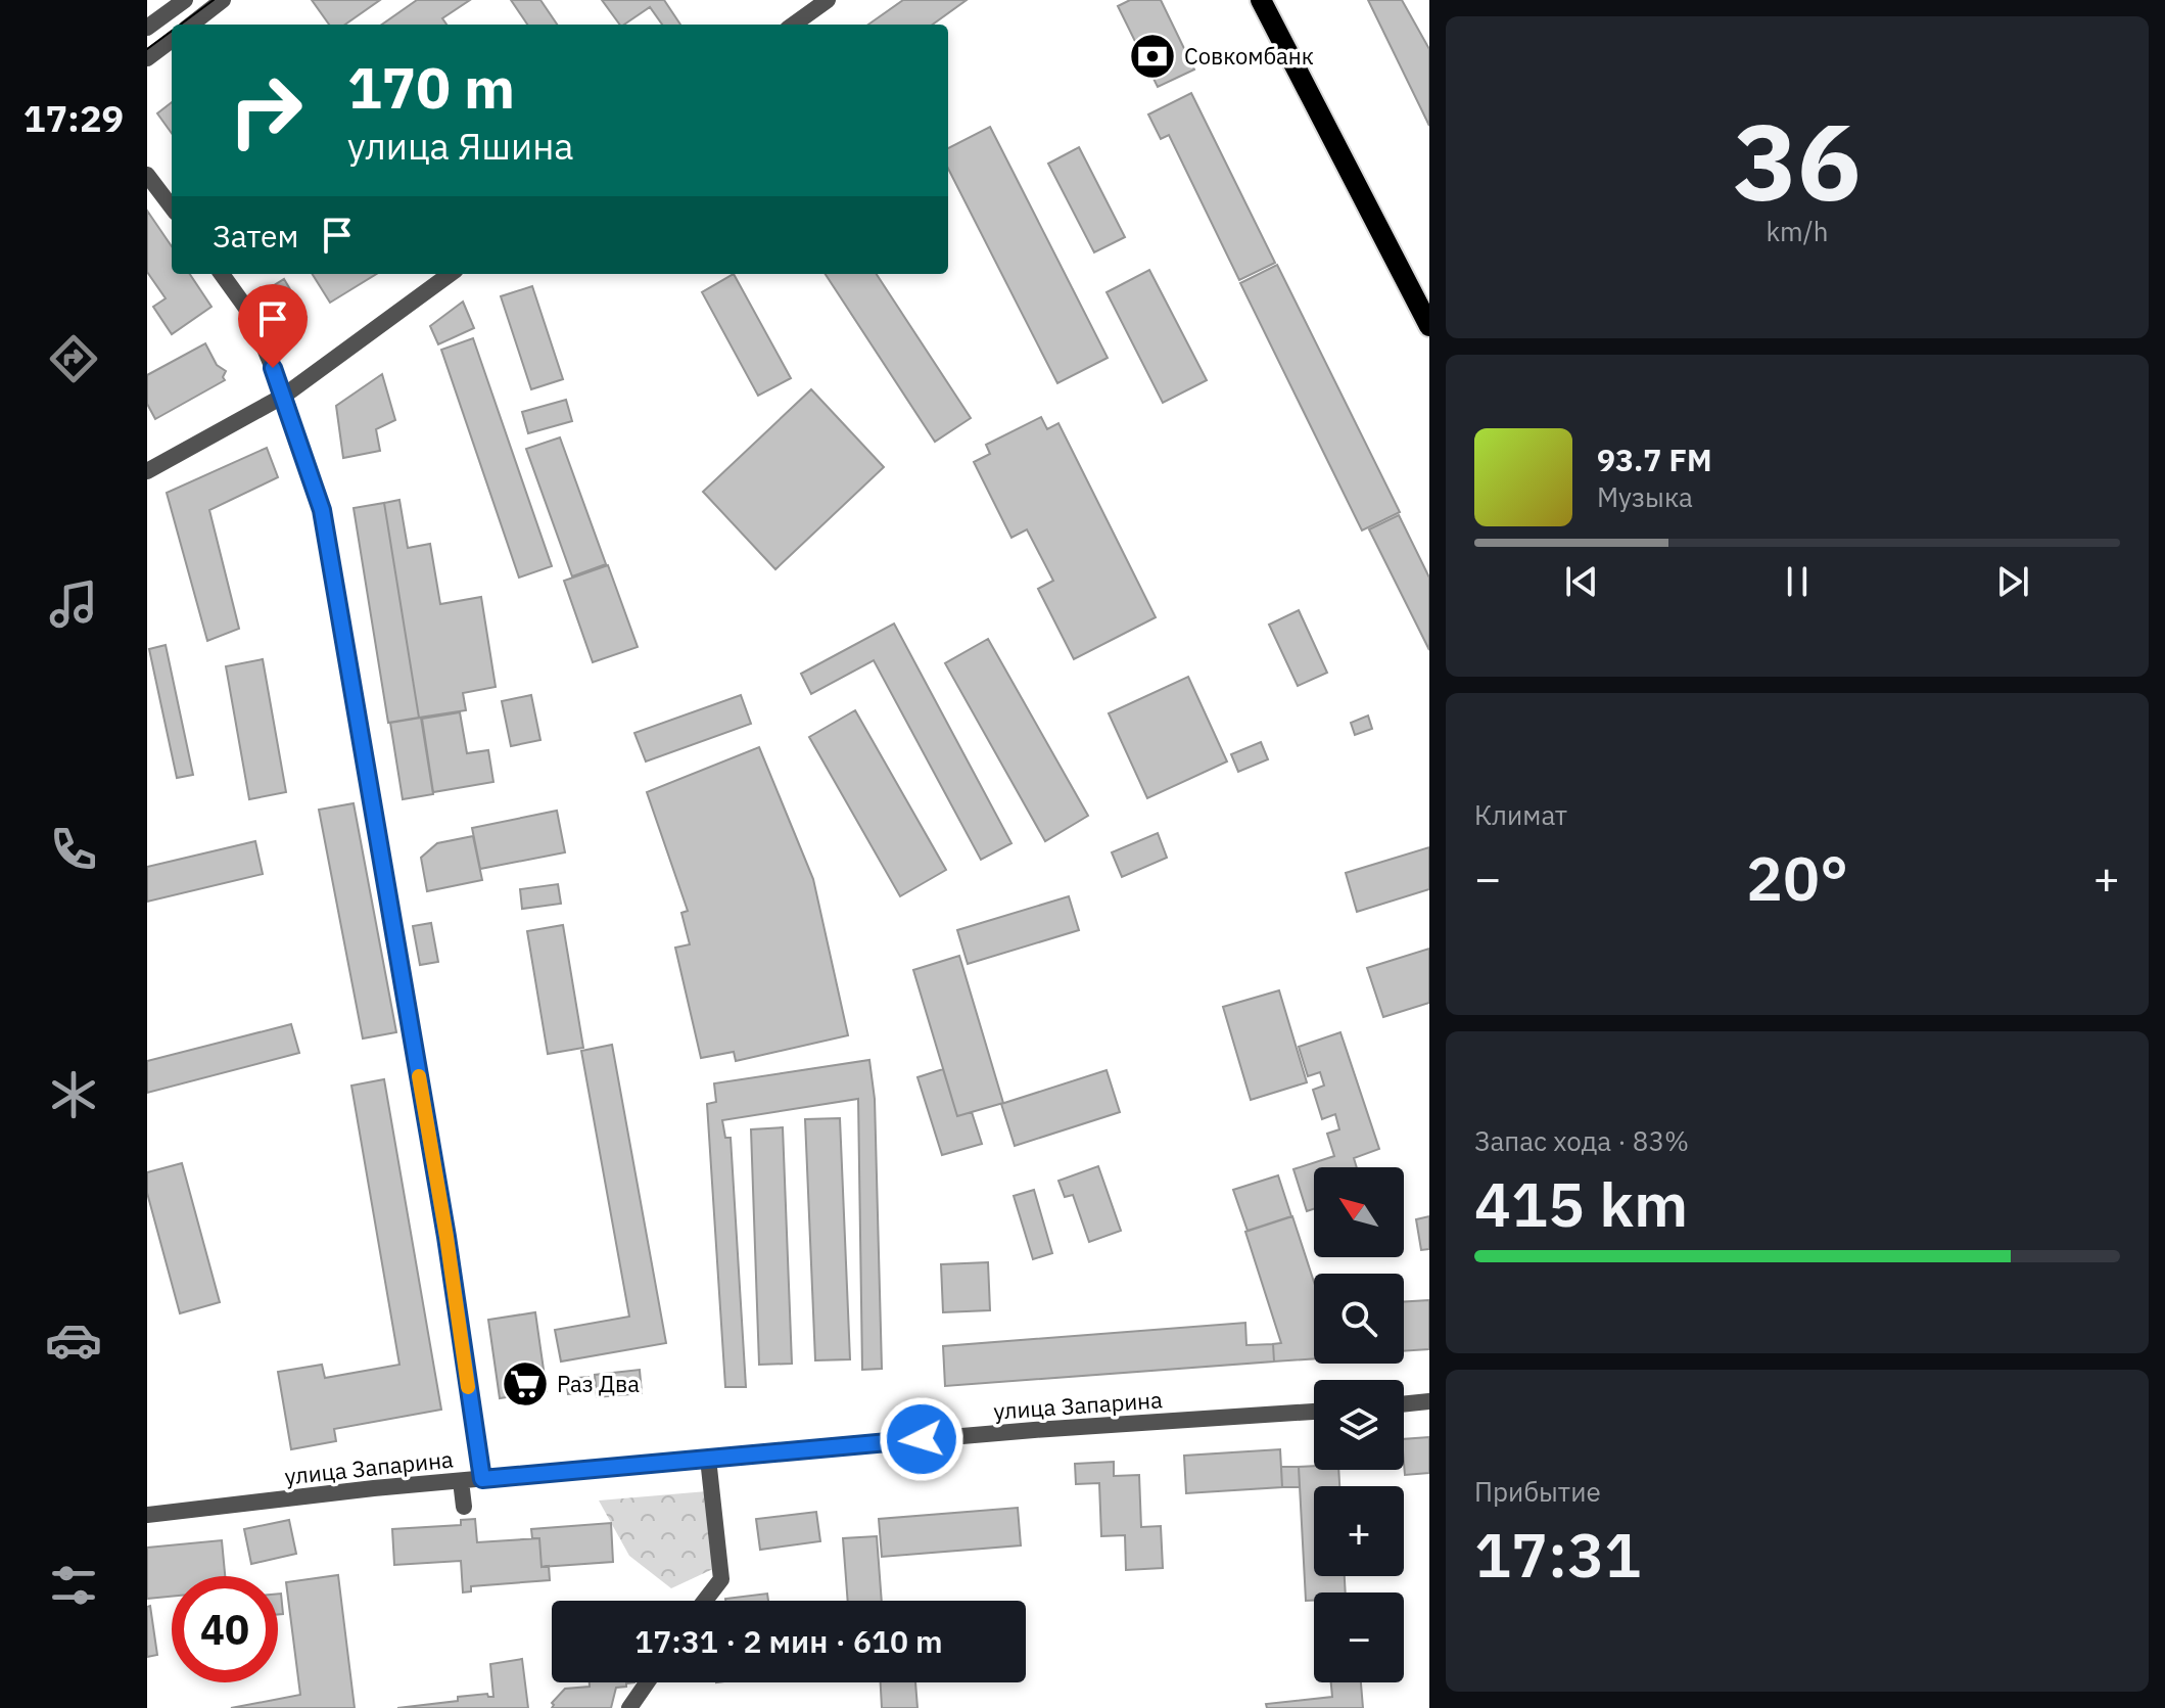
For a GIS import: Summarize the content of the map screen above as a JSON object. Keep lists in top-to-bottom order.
{
  "streets": {
    "street": ["улица Запарина"]
  },
  "places": {
    "bank": ["Совкомбанк"],
    "supermarket": ["Раз Два"]
  },
  "north": "top left",
  "page": {
    "tabs": "17:29",
    "tile": [
      ["36", "km/h"],
      "Климат",
      ["Запас хода · 83%", "415 km"],
      ["Прибытие", "17:31"]
    ],
    "turn": ["170 m", "улица Яшина"],
    "then": "Затем",
    "song": ["93.7 FM", "Музыка"],
    "heat": ["−", "20°", "+"],
    "map_buttons": ["+", "−"],
    "limit": "40",
    "trip": "17:31 · 2 мин · 610 m"
  }
}
